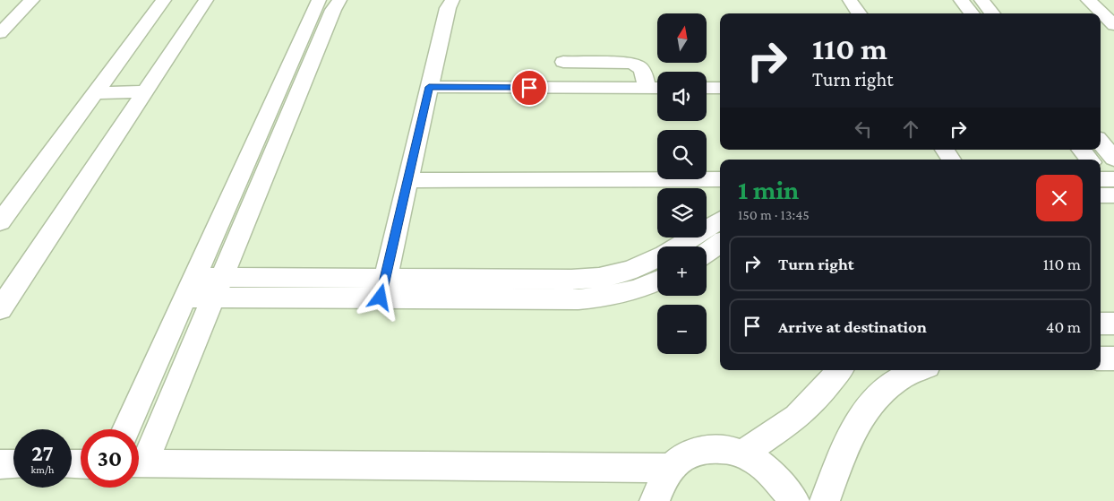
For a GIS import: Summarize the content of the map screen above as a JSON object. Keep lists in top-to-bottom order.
{
  "north": "top",
  "page": {
    "map_buttons": ["+", "−"],
    "turn": ["110 m", "Turn right"],
    "heading": ["1 min", "150 m · 13:45"],
    "list": [
      {
        "name": "Turn right",
        "value": "110 m"
      },
      {
        "name": "Arrive at destination",
        "value": "40 m"
      }
    ],
    "speed": "27 km/h",
    "limit": "30"
  }
}
